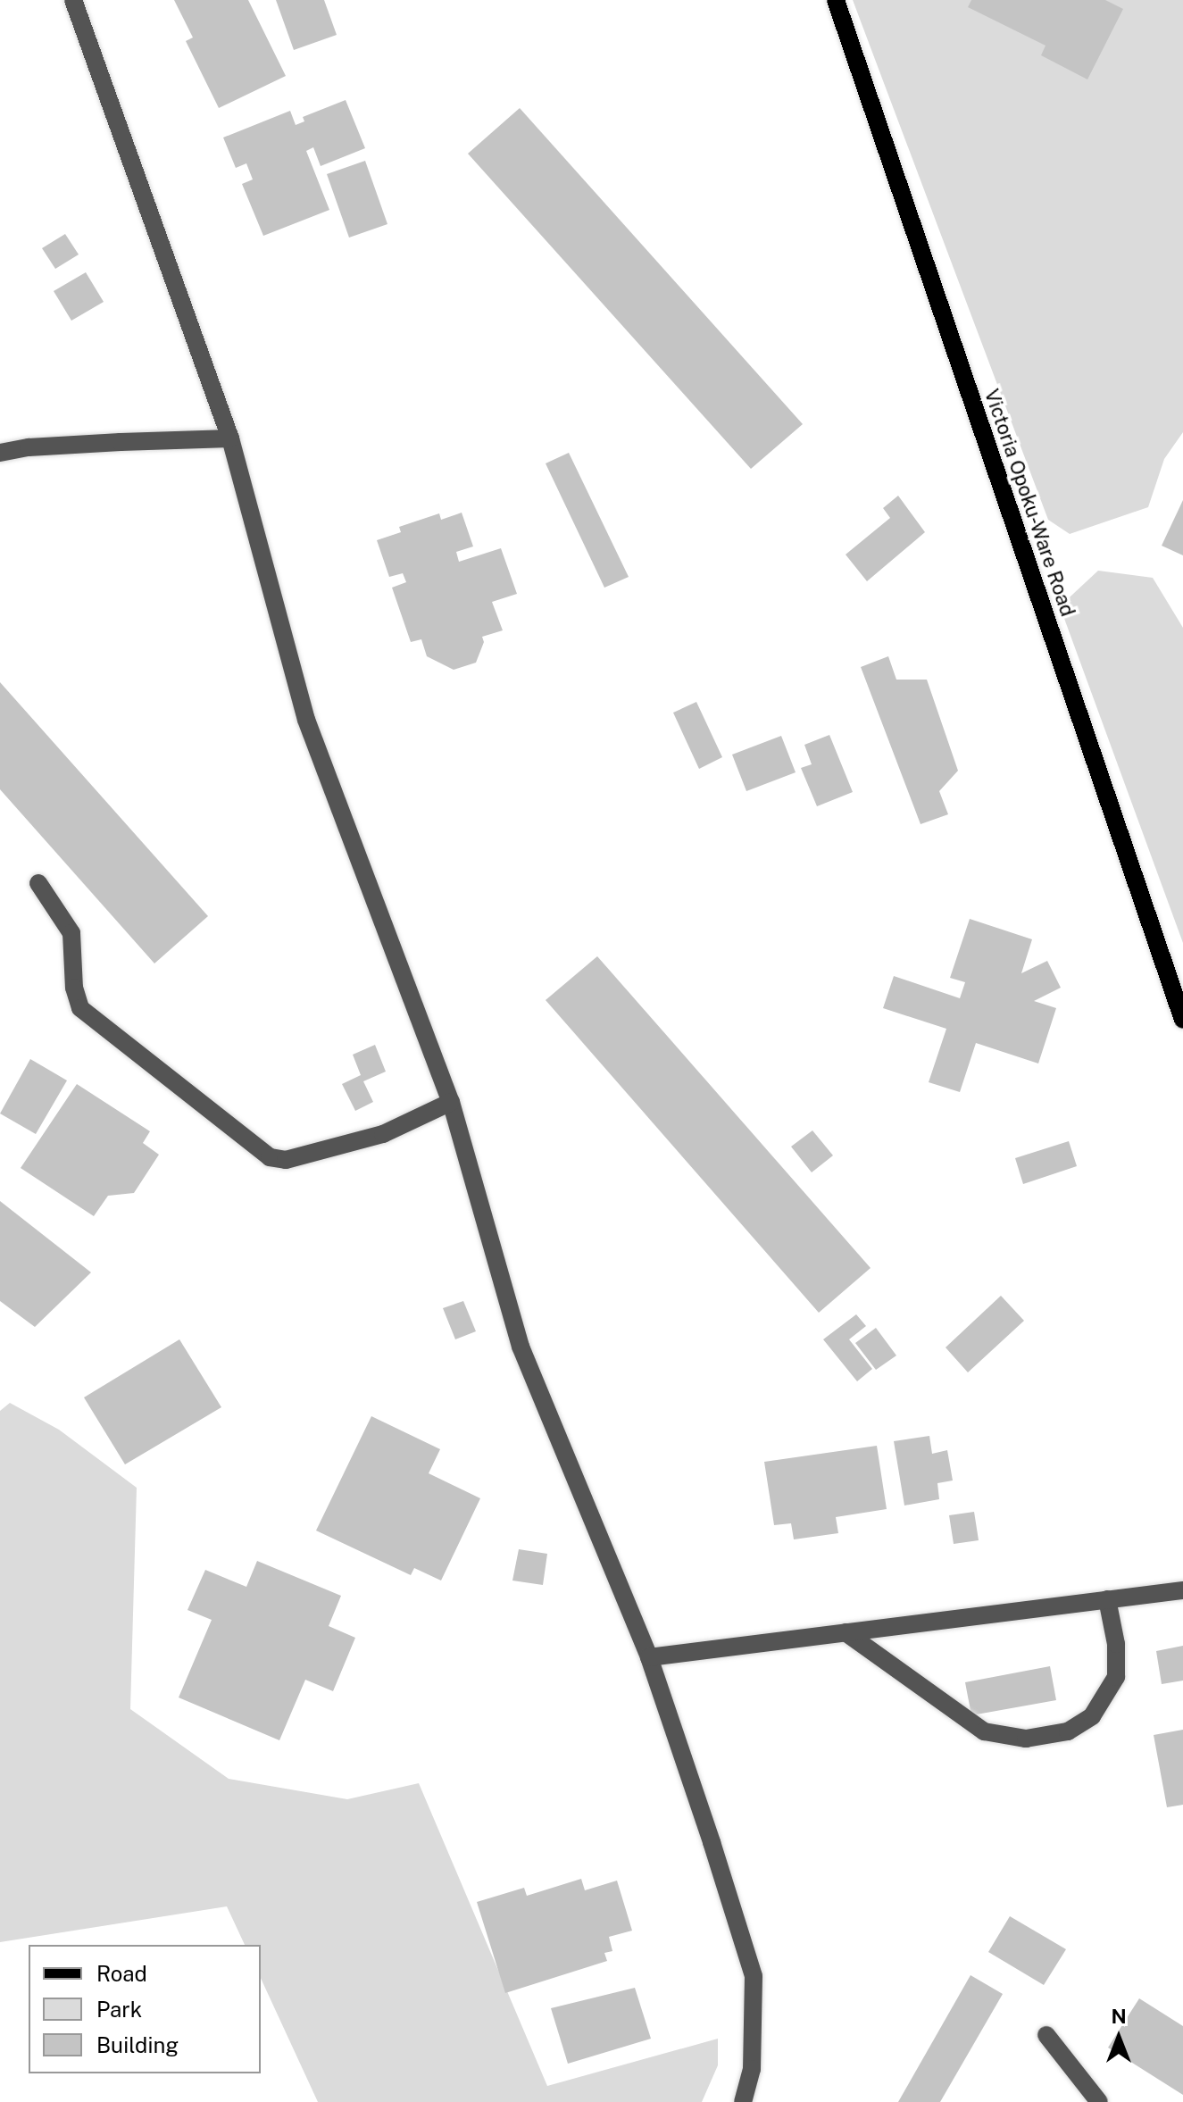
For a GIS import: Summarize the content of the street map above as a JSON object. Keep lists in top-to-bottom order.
{
  "streets": {
    "main road": ["Victoria Opoku-Ware Road"]
  },
  "legend": ["Road", "Park", "Building"],
  "north": "top"
}
